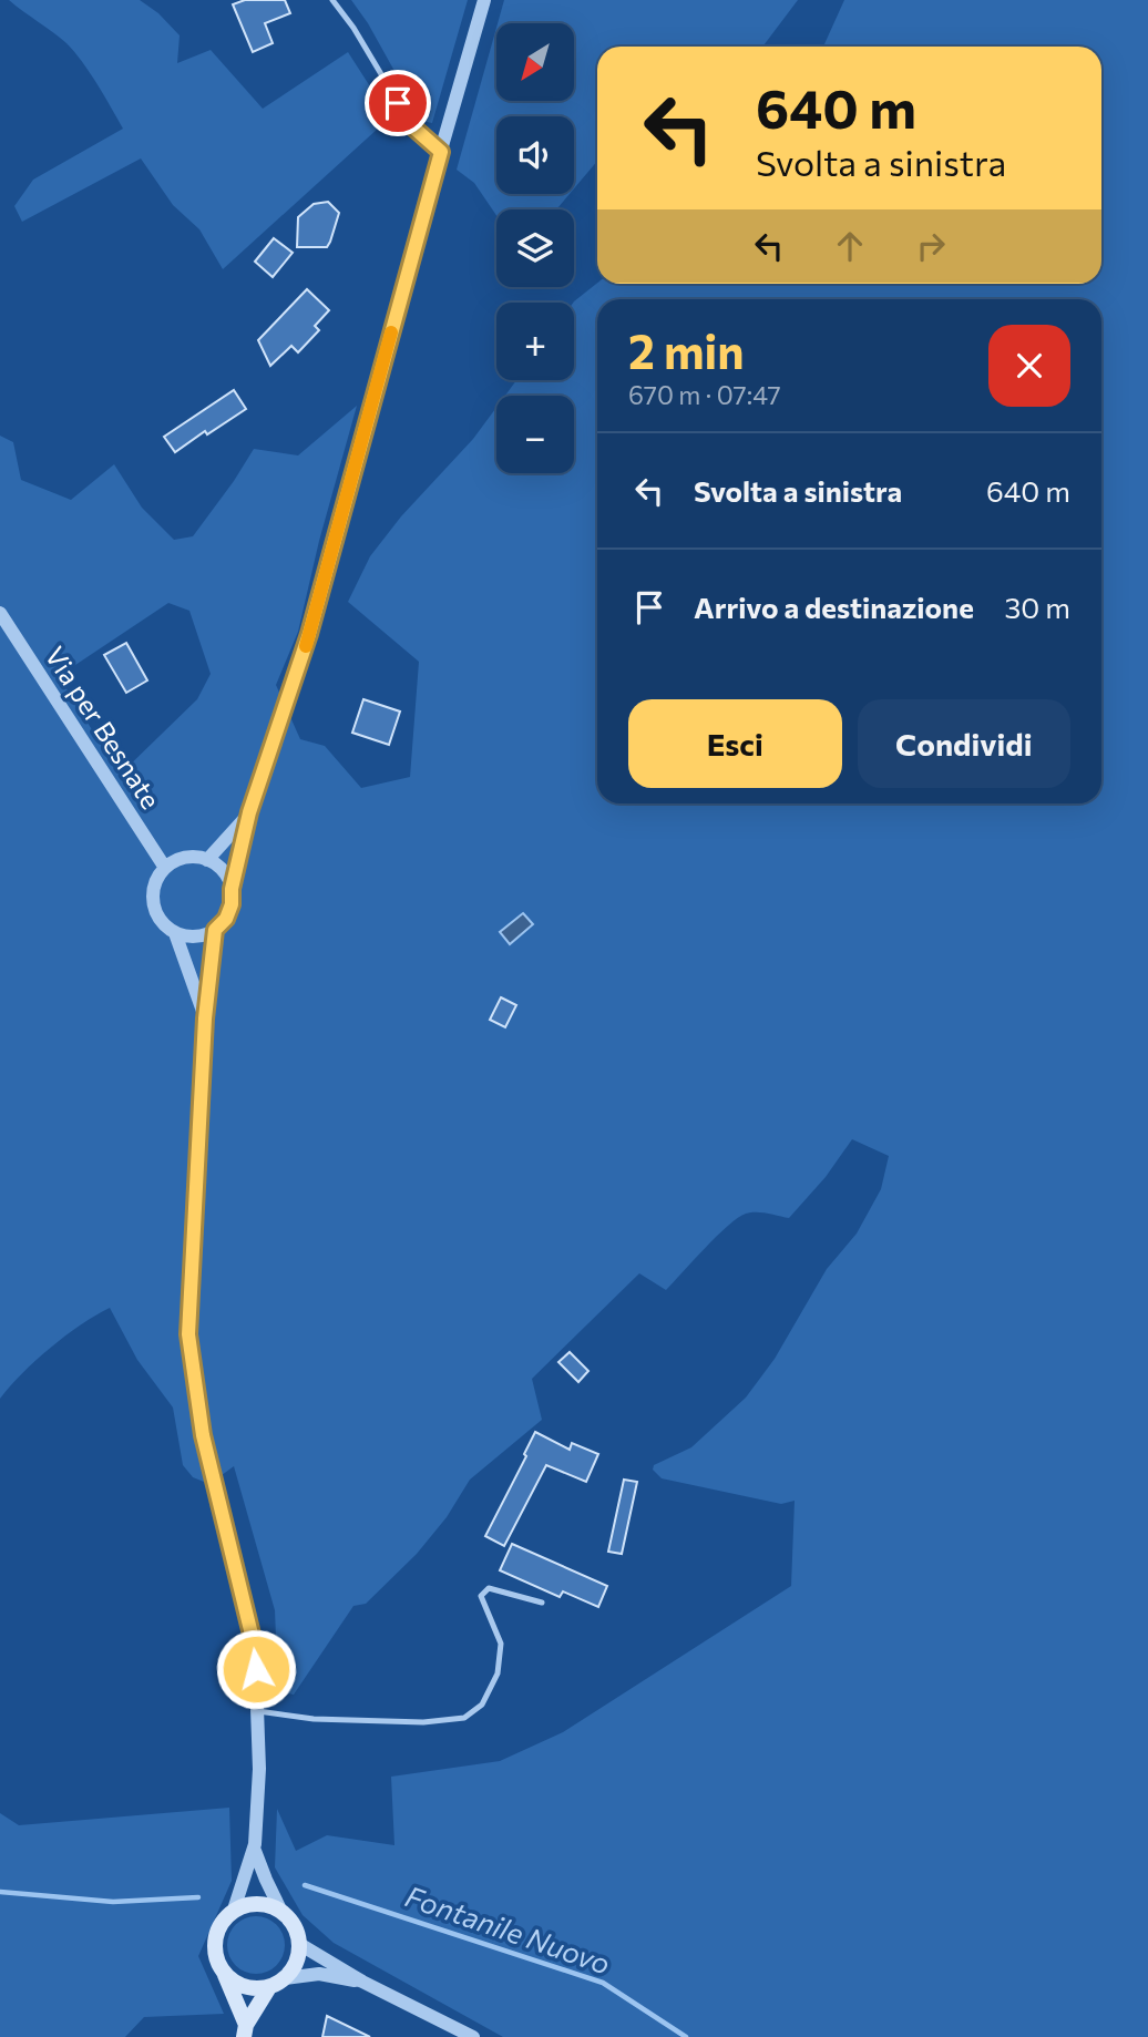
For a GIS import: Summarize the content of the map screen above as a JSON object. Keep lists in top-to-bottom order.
{
  "streets": {
    "street": ["Via per Besnate"]
  },
  "water": ["Fontanile Nuovo"],
  "north": "bottom left",
  "page": {
    "map_buttons": ["+", "−"],
    "turn": ["640 m", "Svolta a sinistra"],
    "heading": ["2 min", "670 m · 07:47"],
    "list": [
      {
        "name": "Svolta a sinistra",
        "value": "640 m"
      },
      {
        "name": "Arrivo a destinazione",
        "value": "30 m"
      }
    ],
    "buttons": ["Esci", "Condividi"]
  }
}
